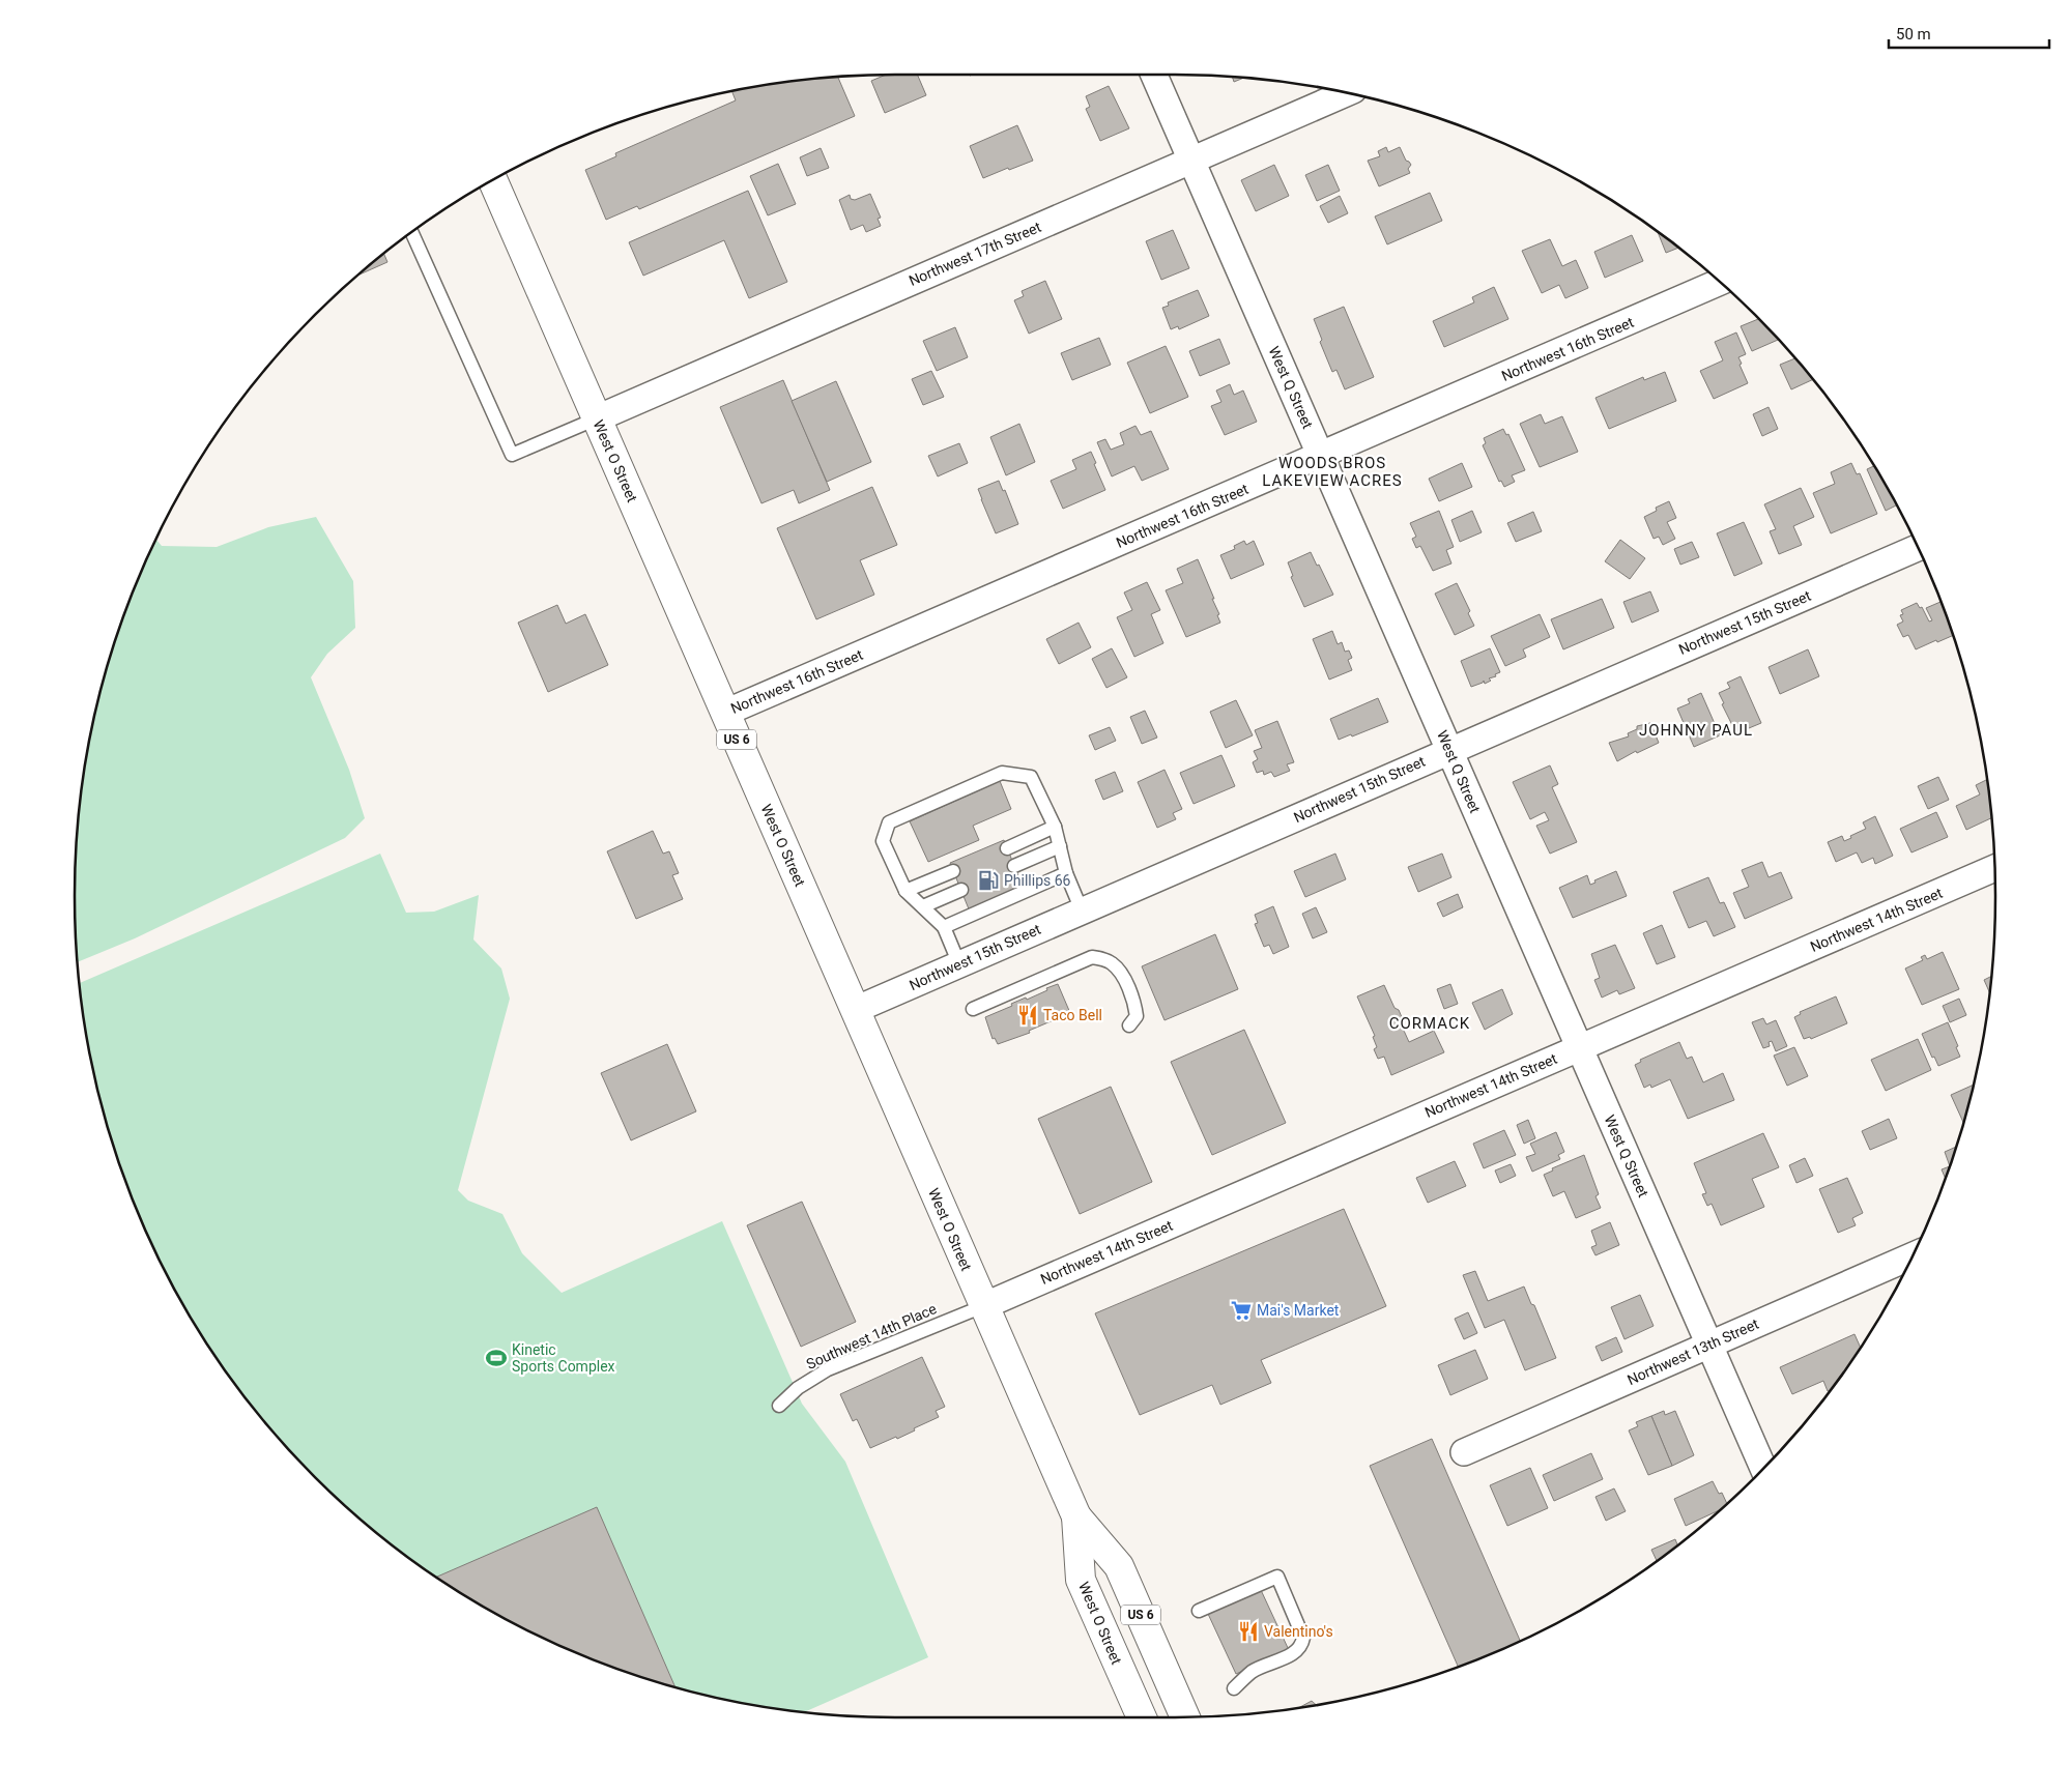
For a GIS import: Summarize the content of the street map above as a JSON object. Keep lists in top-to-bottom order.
{
  "streets": {
    "main road": ["West O Street", "US 6"],
    "street": [
      "Northwest 17th Street",
      "Northwest 16th Street",
      "West Q Street",
      "Northwest 15th Street",
      "Northwest 14th Street",
      "Northwest 13th Street"
    ],
    "lane": ["Southwest 14th Place"]
  },
  "crossings": [
    ["Northwest 17th Street", "West Q Street"],
    ["Northwest 17th Street", "West O Street"],
    ["Northwest 16th Street", "West Q Street"],
    ["Northwest 16th Street", "West O Street"],
    ["West Q Street", "Northwest 15th Street"],
    ["West Q Street", "Northwest 14th Street"],
    ["West Q Street", "Northwest 13th Street"],
    ["West O Street", "Northwest 15th Street"],
    ["West O Street", "Northwest 14th Street"],
    ["West O Street", "Southwest 14th Place"],
    ["Northwest 14th Street", "Southwest 14th Place"]
  ],
  "districts": ["WOODS BROS LAKEVIEW ACRES", "JOHNNY PAUL", "CORMACK"],
  "places": {
    "fuel station": ["Phillips 66"],
    "restaurant": ["Taco Bell", "Valentino's"],
    "supermarket": ["Mai's Market"],
    "sports": ["Kinetic Sports Complex"]
  },
  "scale_bar": "50 m"
}
